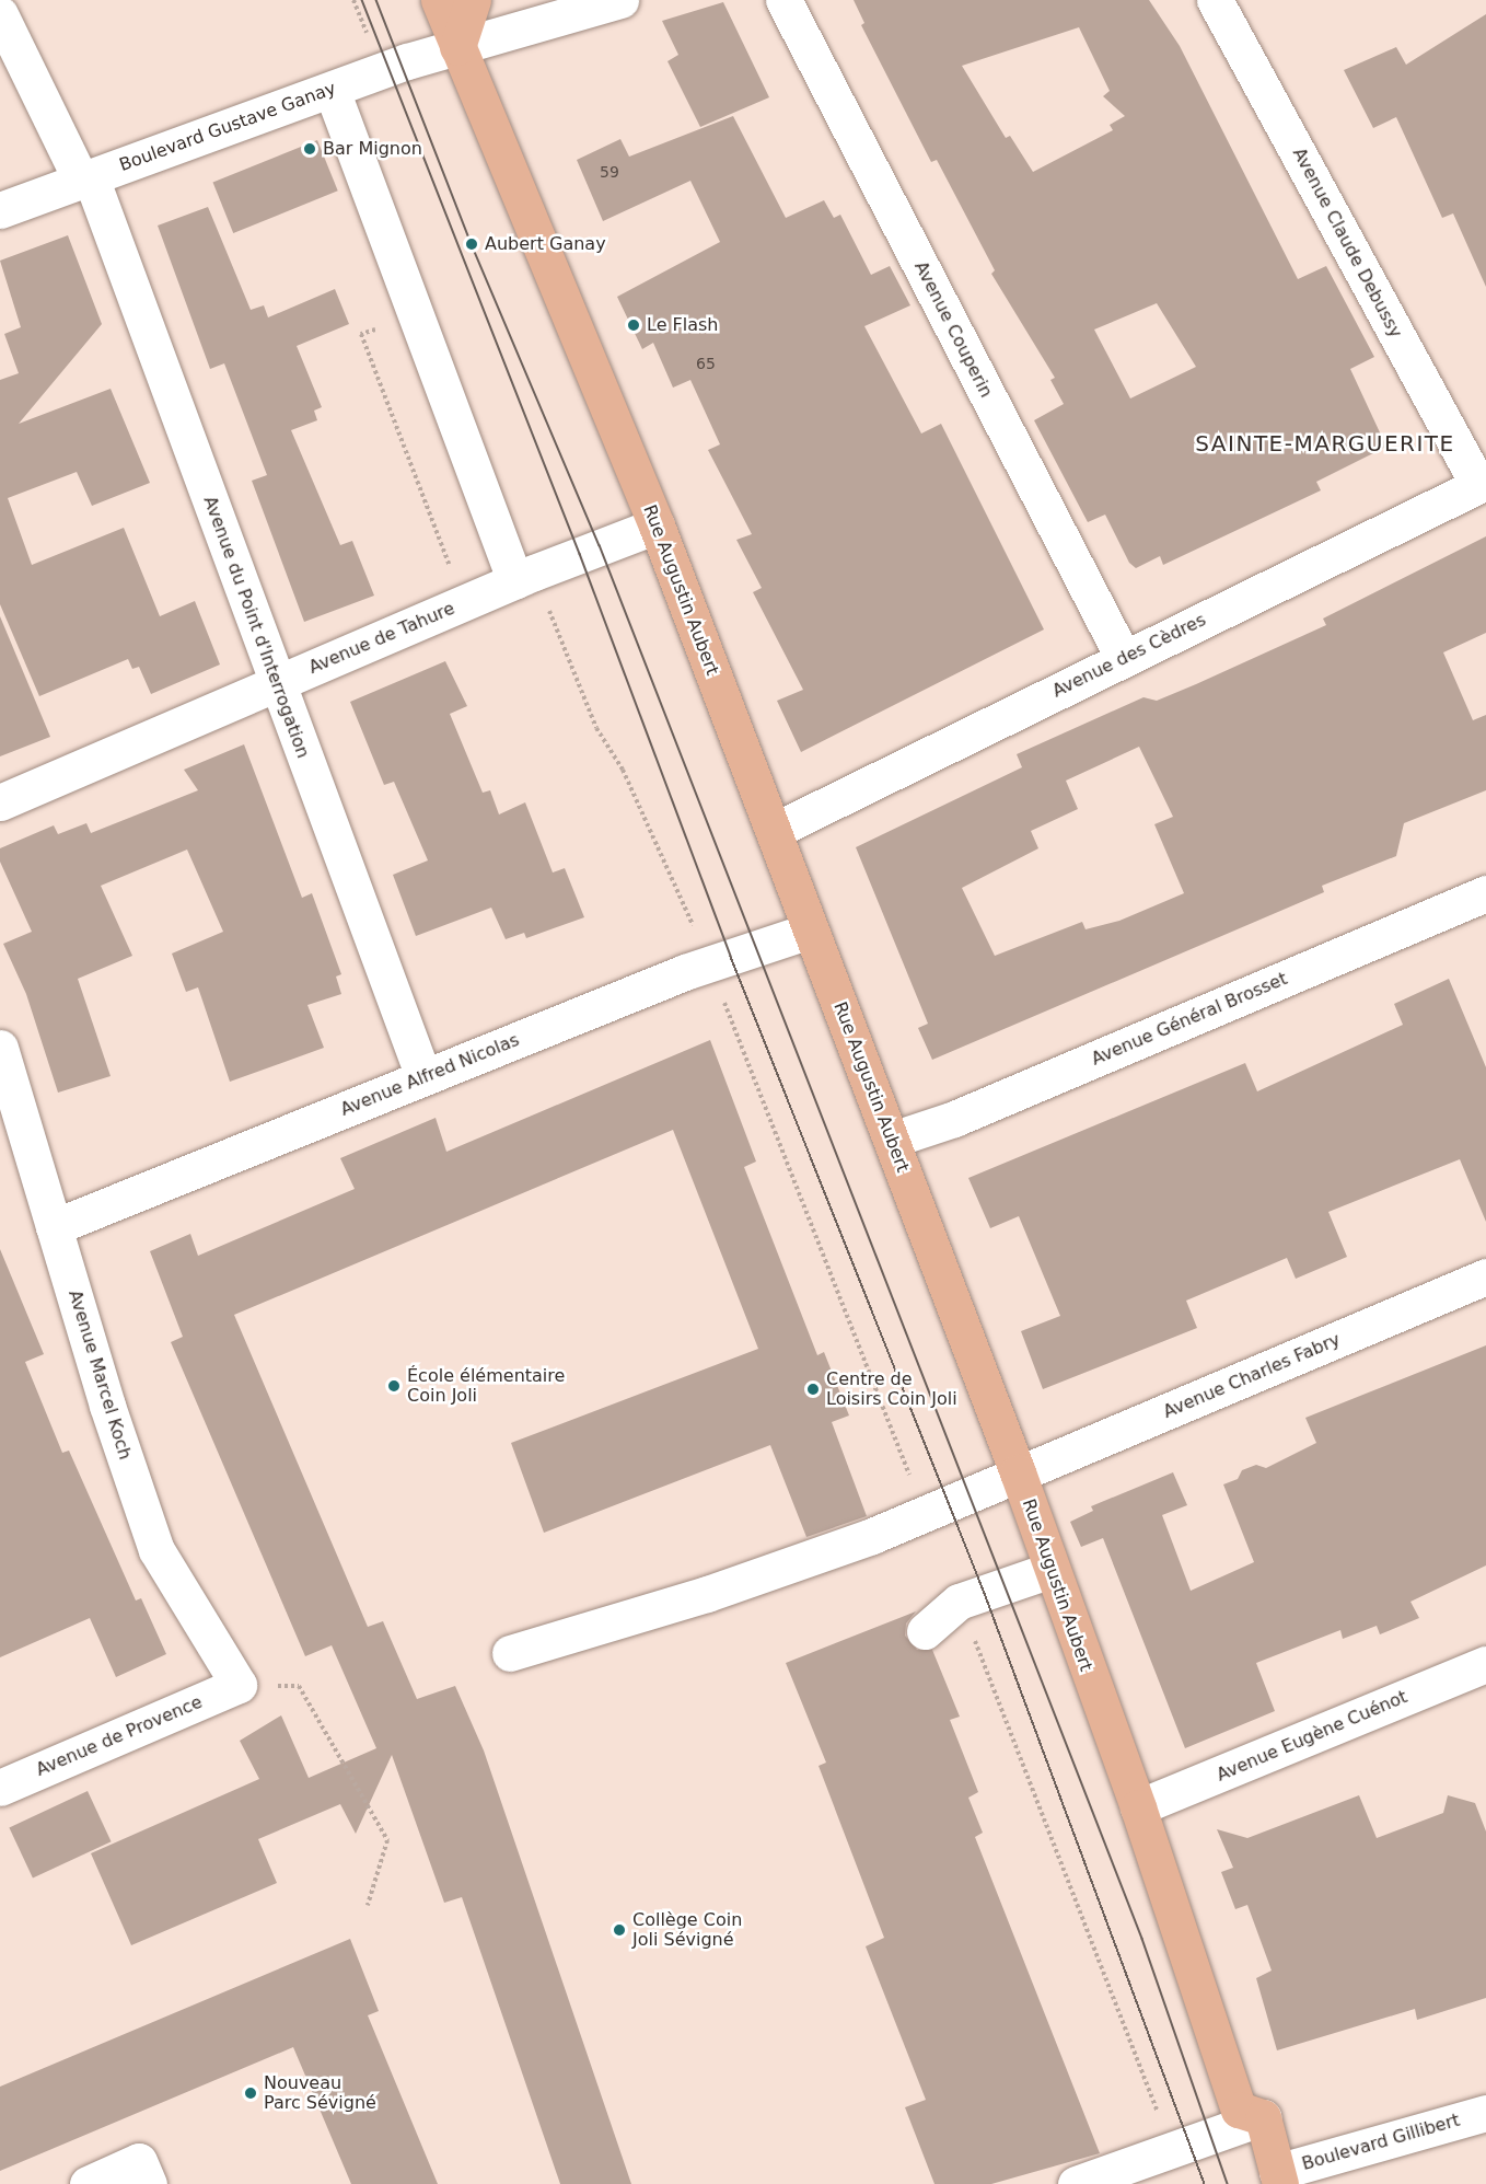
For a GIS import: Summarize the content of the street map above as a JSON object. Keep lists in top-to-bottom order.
{
  "streets": {
    "main road": ["Rue Augustin Aubert"],
    "street": [
      "Boulevard Gustave Ganay",
      "Avenue Claude Debussy",
      "Avenue Couperin",
      "Avenue du Point d'Interrogation",
      "Avenue de Tahure",
      "Avenue des Cèdres",
      "Avenue Général Brosset",
      "Avenue Alfred Nicolas",
      "Avenue Marcel Koch",
      "Avenue Charles Fabry",
      "Avenue de Provence",
      "Avenue Eugène Cuénot",
      "Boulevard Gillibert"
    ]
  },
  "crossings": [
    ["Boulevard Gustave Ganay", "Rue Augustin Aubert"],
    ["Boulevard Gustave Ganay", "Avenue du Point d'Interrogation"],
    ["Avenue Claude Debussy", "Avenue des Cèdres"],
    ["Avenue Couperin", "Avenue des Cèdres"],
    ["Rue Augustin Aubert", "Avenue de Tahure"],
    ["Rue Augustin Aubert", "Avenue des Cèdres"],
    ["Rue Augustin Aubert", "Avenue Général Brosset"],
    ["Rue Augustin Aubert", "Avenue Alfred Nicolas"],
    ["Rue Augustin Aubert", "Avenue Charles Fabry"],
    ["Rue Augustin Aubert", "Avenue Eugène Cuénot"],
    ["Avenue du Point d'Interrogation", "Avenue de Tahure"],
    ["Avenue du Point d'Interrogation", "Avenue Alfred Nicolas"],
    ["Avenue Alfred Nicolas", "Avenue Marcel Koch"],
    ["Avenue Marcel Koch", "Avenue de Provence"]
  ],
  "districts": ["SAINTE-MARGUERITE"],
  "places": [
    "Bar Mignon",
    "Aubert Ganay",
    "Le Flash",
    "École élémentaire Coin Joli",
    "Centre de Loisirs Coin Joli",
    "Collège Coin Joli Sévigné",
    "Nouveau Parc Sévigné"
  ],
  "house_numbers": ["59", "65"]
}
